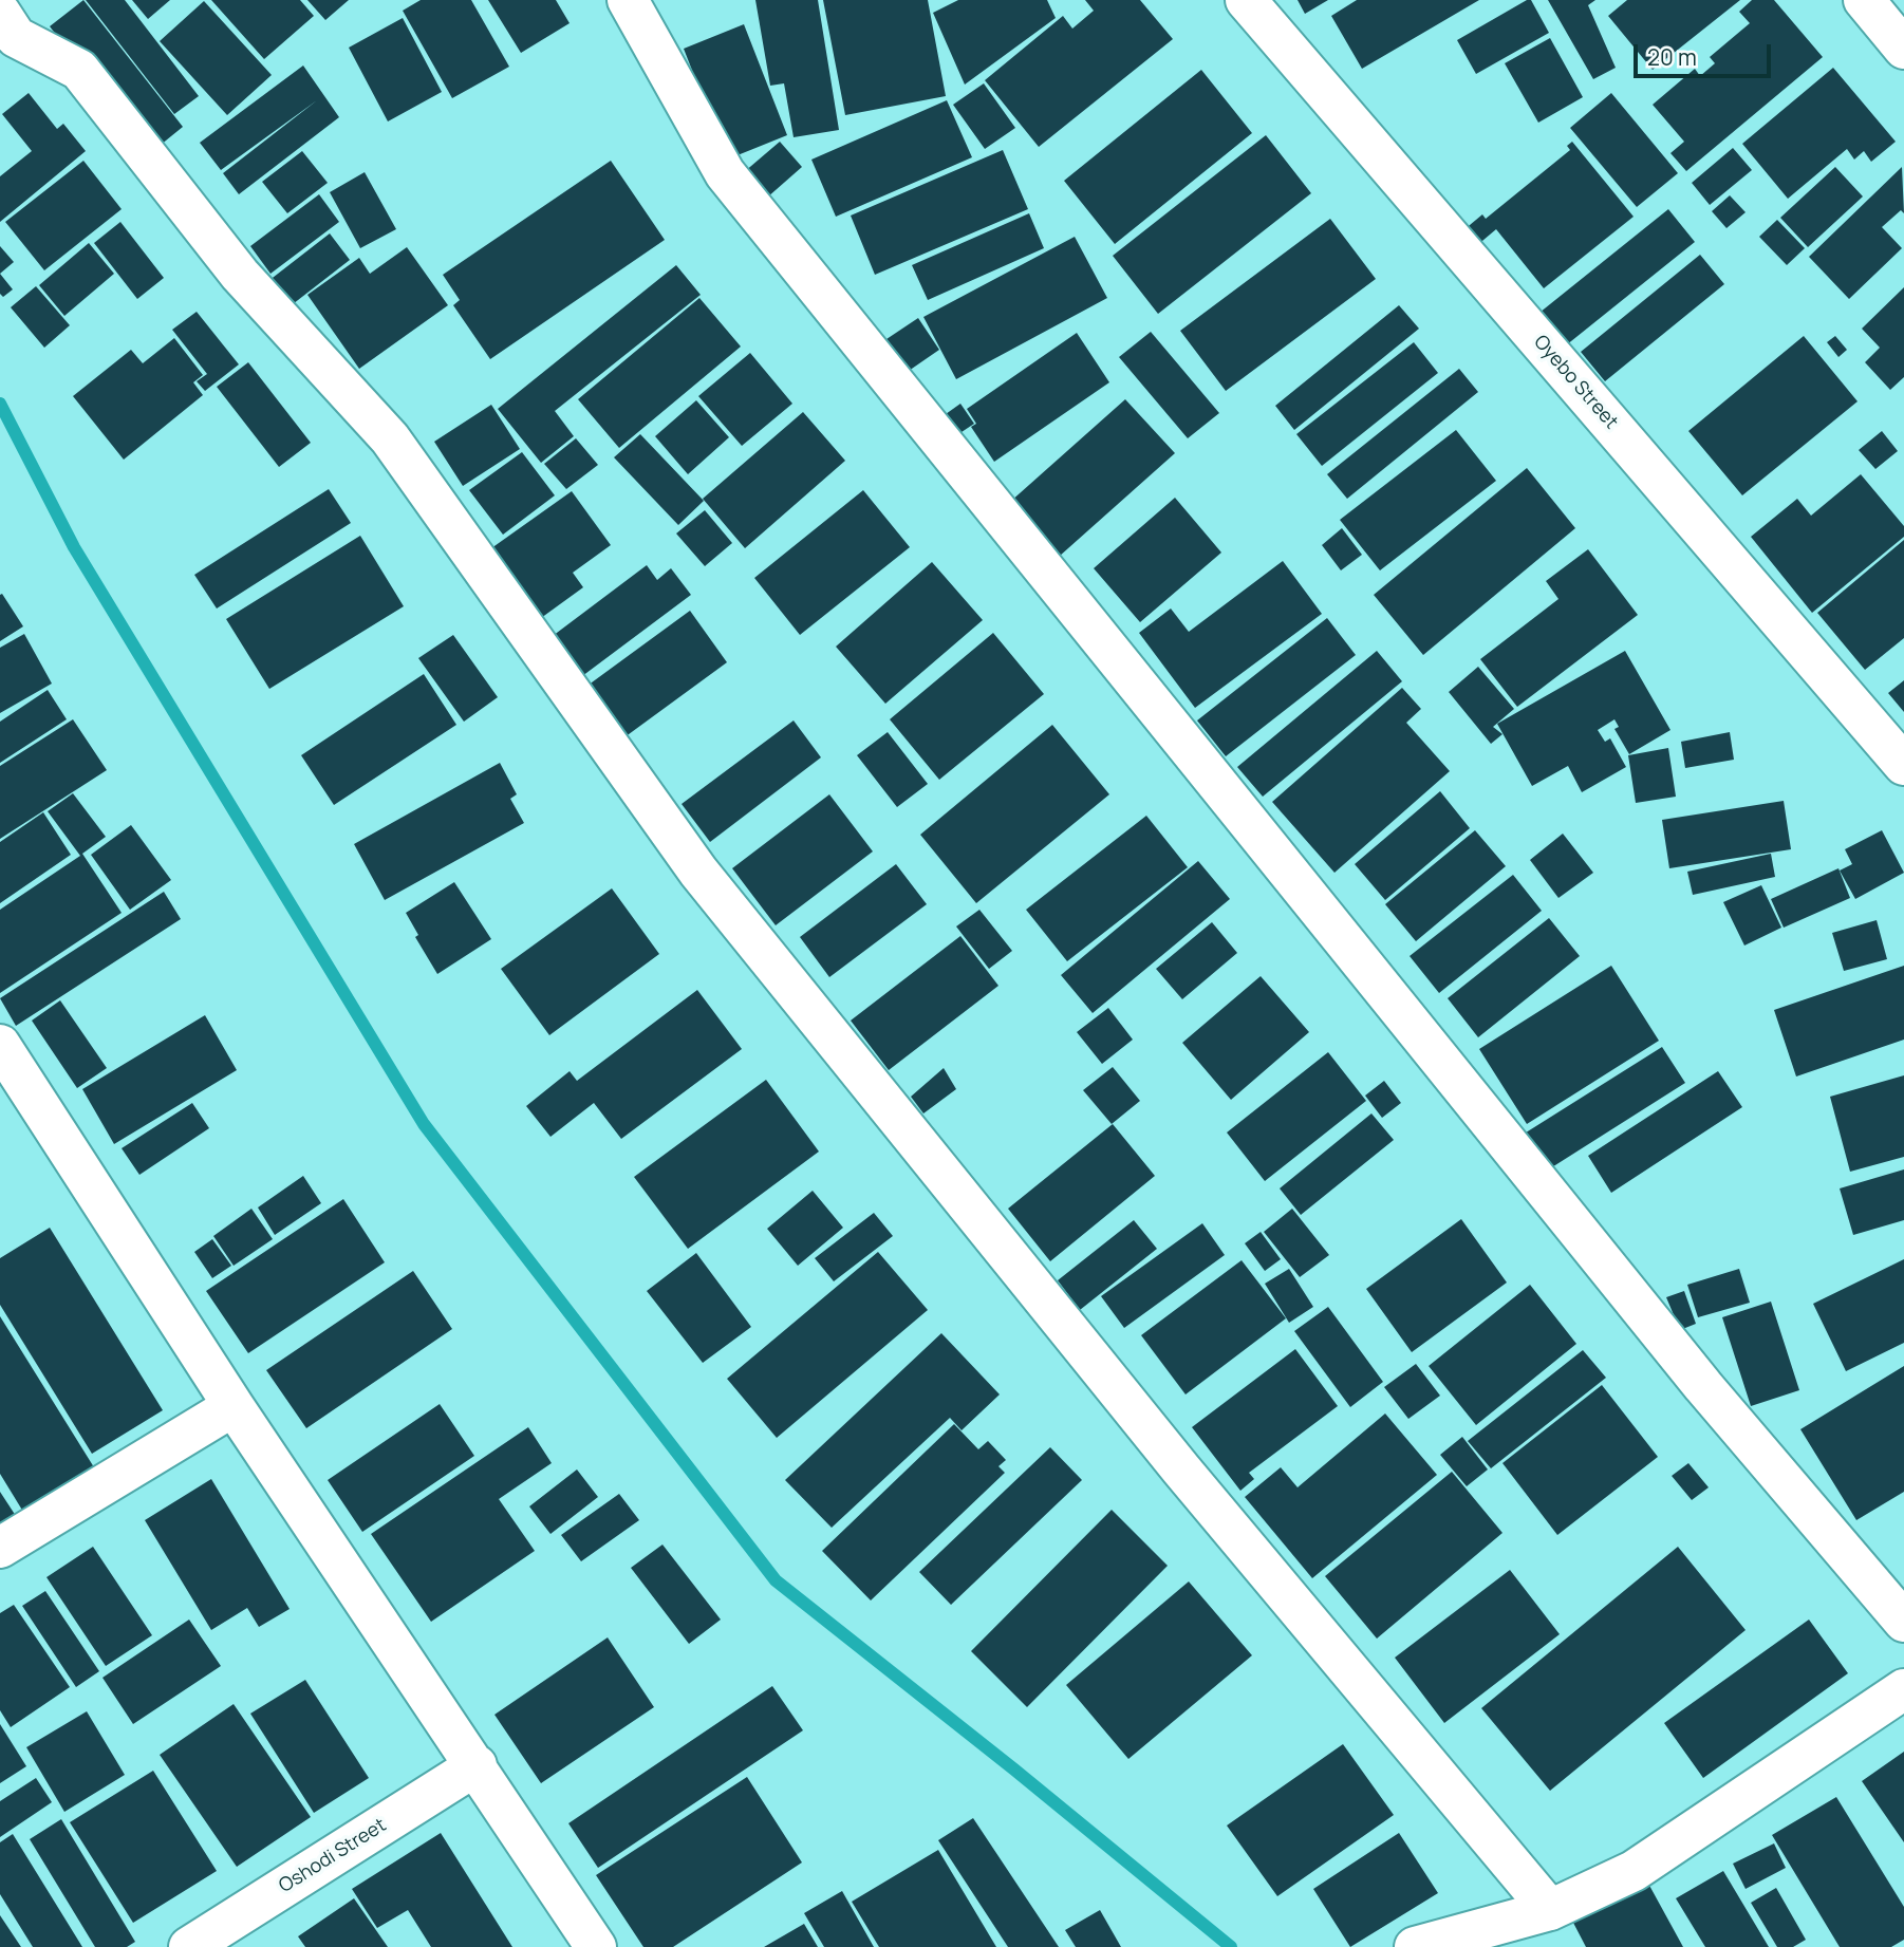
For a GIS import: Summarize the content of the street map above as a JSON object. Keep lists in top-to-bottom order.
{
  "streets": {
    "street": ["Oyebo Street", "Oshodi Street"]
  },
  "scale_bar": "20 m"
}
